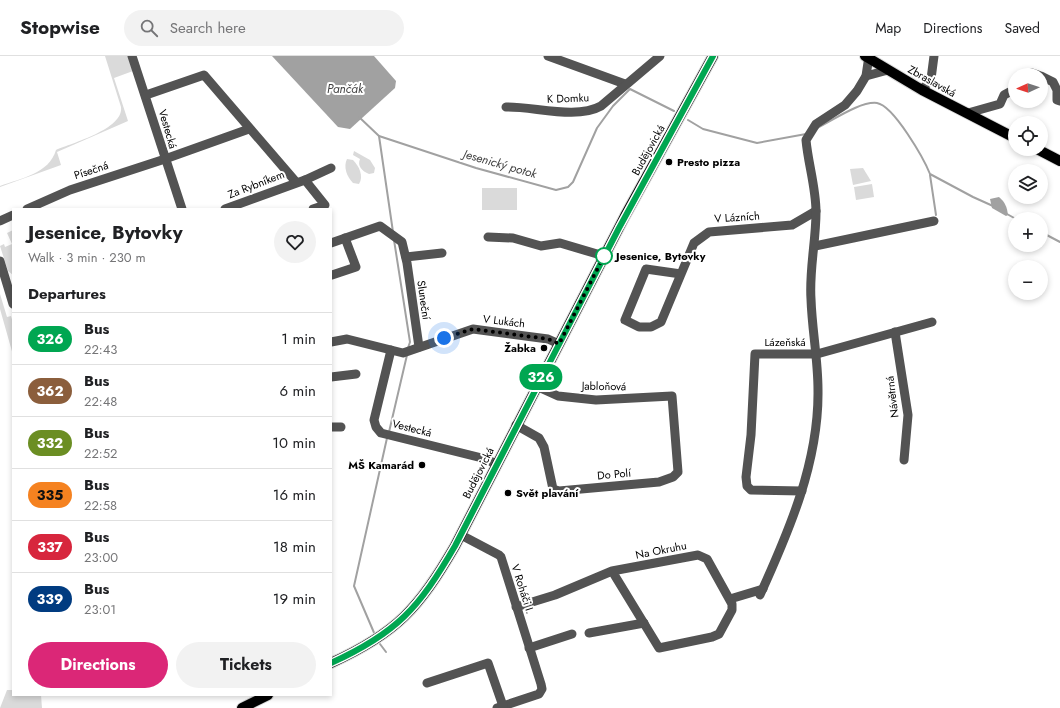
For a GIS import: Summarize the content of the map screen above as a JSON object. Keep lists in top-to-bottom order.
{
  "streets": {
    "main road": ["Zbraslavská", "Budějovická"],
    "street": [
      "K Domku",
      "Vestecká",
      "Písečná",
      "Za Rybníkem",
      "V Lázních",
      "Sluneční",
      "V Lukách",
      "Lázeňská",
      "Jabloňová",
      "Návětrná",
      "Do Polí",
      "Na Okruhu",
      "V Roháči I."
    ]
  },
  "crossings": [
    ["Vestecká", "Budějovická"],
    ["Vestecká", "Písečná"],
    ["Vestecká", "Za Rybníkem"],
    ["Budějovická", "V Lukách"],
    ["Budějovická", "Jabloňová"],
    ["Budějovická", "Do Polí"],
    ["Budějovická", "V Roháči I."],
    ["Sluneční", "V Lukách"],
    ["Lázeňská", "Na Okruhu"],
    ["Jabloňová", "Do Polí"],
    ["Na Okruhu", "V Roháči I."]
  ],
  "water": ["Pančák", "Jesenický potok"],
  "places": [
    "Presto pizza",
    "Jesenice, Bytovky",
    "Žabka",
    "MŠ Kamarád",
    "Svět plavání"
  ],
  "lines": ["bus line 326"],
  "north": "left",
  "page": {
    "header": "Stopwise",
    "search": "Search here",
    "nav": ["Map", "Directions", "Saved"],
    "on_map": "326",
    "map_buttons": ["+", "−"],
    "heading": [
      ["Jesenice, Bytovky", "Walk · 3 min · 230 m"],
      "Departures"
    ],
    "list": [
      {
        "mark": "326",
        "name": "Bus",
        "note": "22:43",
        "value": "1 min"
      },
      {
        "mark": "362",
        "name": "Bus",
        "note": "22:48",
        "value": "6 min"
      },
      {
        "mark": "332",
        "name": "Bus",
        "note": "22:52",
        "value": "10 min"
      },
      {
        "mark": "335",
        "name": "Bus",
        "note": "22:58",
        "value": "16 min"
      },
      {
        "mark": "337",
        "name": "Bus",
        "note": "23:00",
        "value": "18 min"
      },
      {
        "mark": "339",
        "name": "Bus",
        "note": "23:01",
        "value": "19 min"
      }
    ],
    "buttons": ["Directions", "Tickets"]
  }
}
